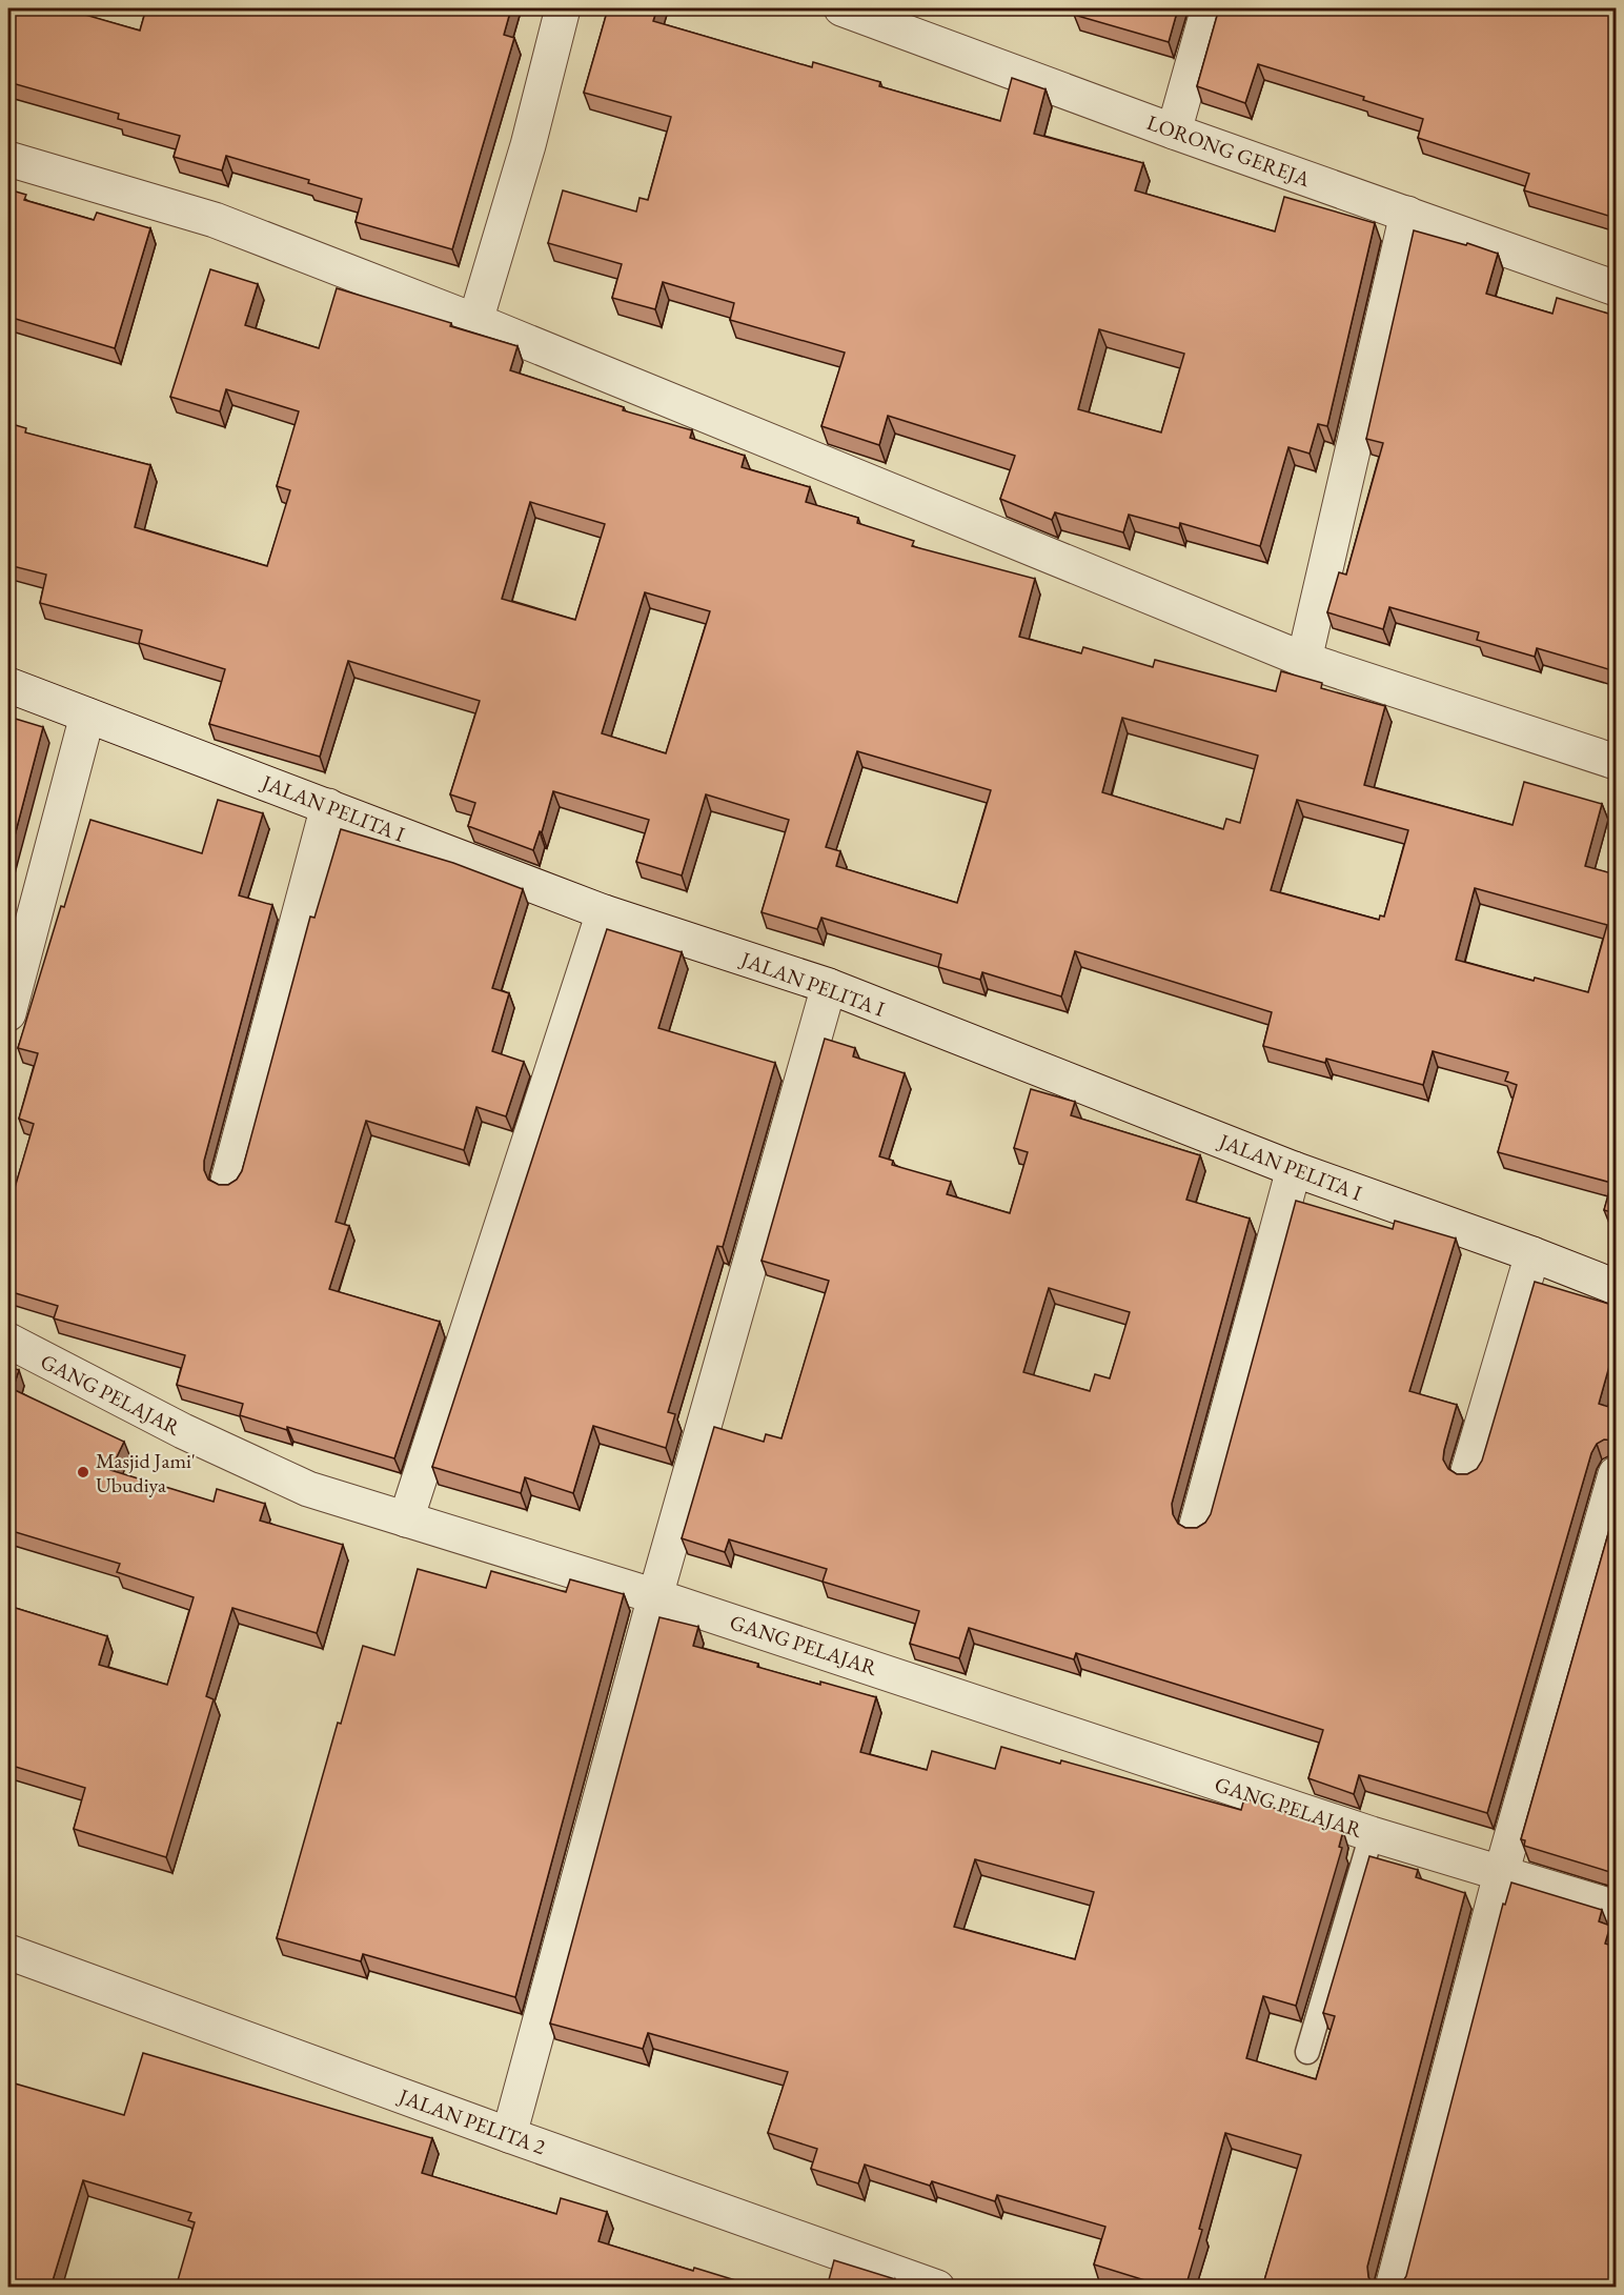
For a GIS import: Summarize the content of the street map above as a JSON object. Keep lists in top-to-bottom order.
{
  "streets": {
    "street": [
      "LORONG GEREJA",
      "JALAN PELITA I",
      "GANG PELAJAR",
      "JALAN PELITA 2"
    ]
  },
  "places": ["Masjid Jami' Ubudiya"]
}
